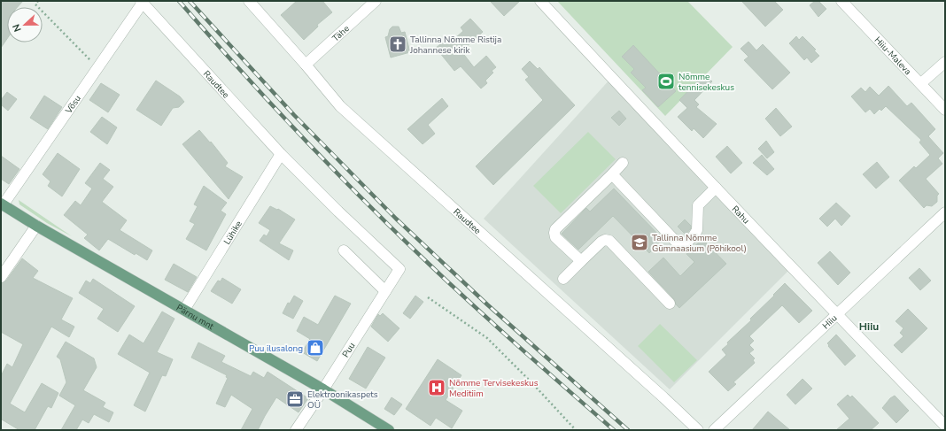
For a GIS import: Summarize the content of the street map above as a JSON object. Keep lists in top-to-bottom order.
{
  "streets": {
    "main road": ["Pärnu mnt"],
    "street": [
      "Tähe",
      "Hiiu-Maleva",
      "Raudtee",
      "Võsu",
      "Rahu",
      "Lühike",
      "Hiiu",
      "Puu"
    ]
  },
  "crossings": [
    ["Tähe", "Raudtee"],
    ["Raudtee", "Võsu"],
    ["Raudtee", "Lühike"],
    ["Raudtee", "Puu"],
    ["Võsu", "Pärnu mnt"],
    ["Rahu", "Hiiu"],
    ["Lühike", "Pärnu mnt"],
    ["Pärnu mnt", "Puu"]
  ],
  "districts": ["Hiiu"],
  "places": {
    "church": ["Tallinna Nõmme Ristija Johannese kirik"],
    "sports": ["Nõmme tennisekeskus"],
    "school or university": ["Tallinna Nõmme Gümnaasium (Põhikool)"],
    "shop": ["Puu ilusalong"],
    "hospital": ["Nõmme Tervisekeskus Meditiim"],
    "office": ["Elektroonikaspets OÜ"]
  },
  "north": "left"
}
